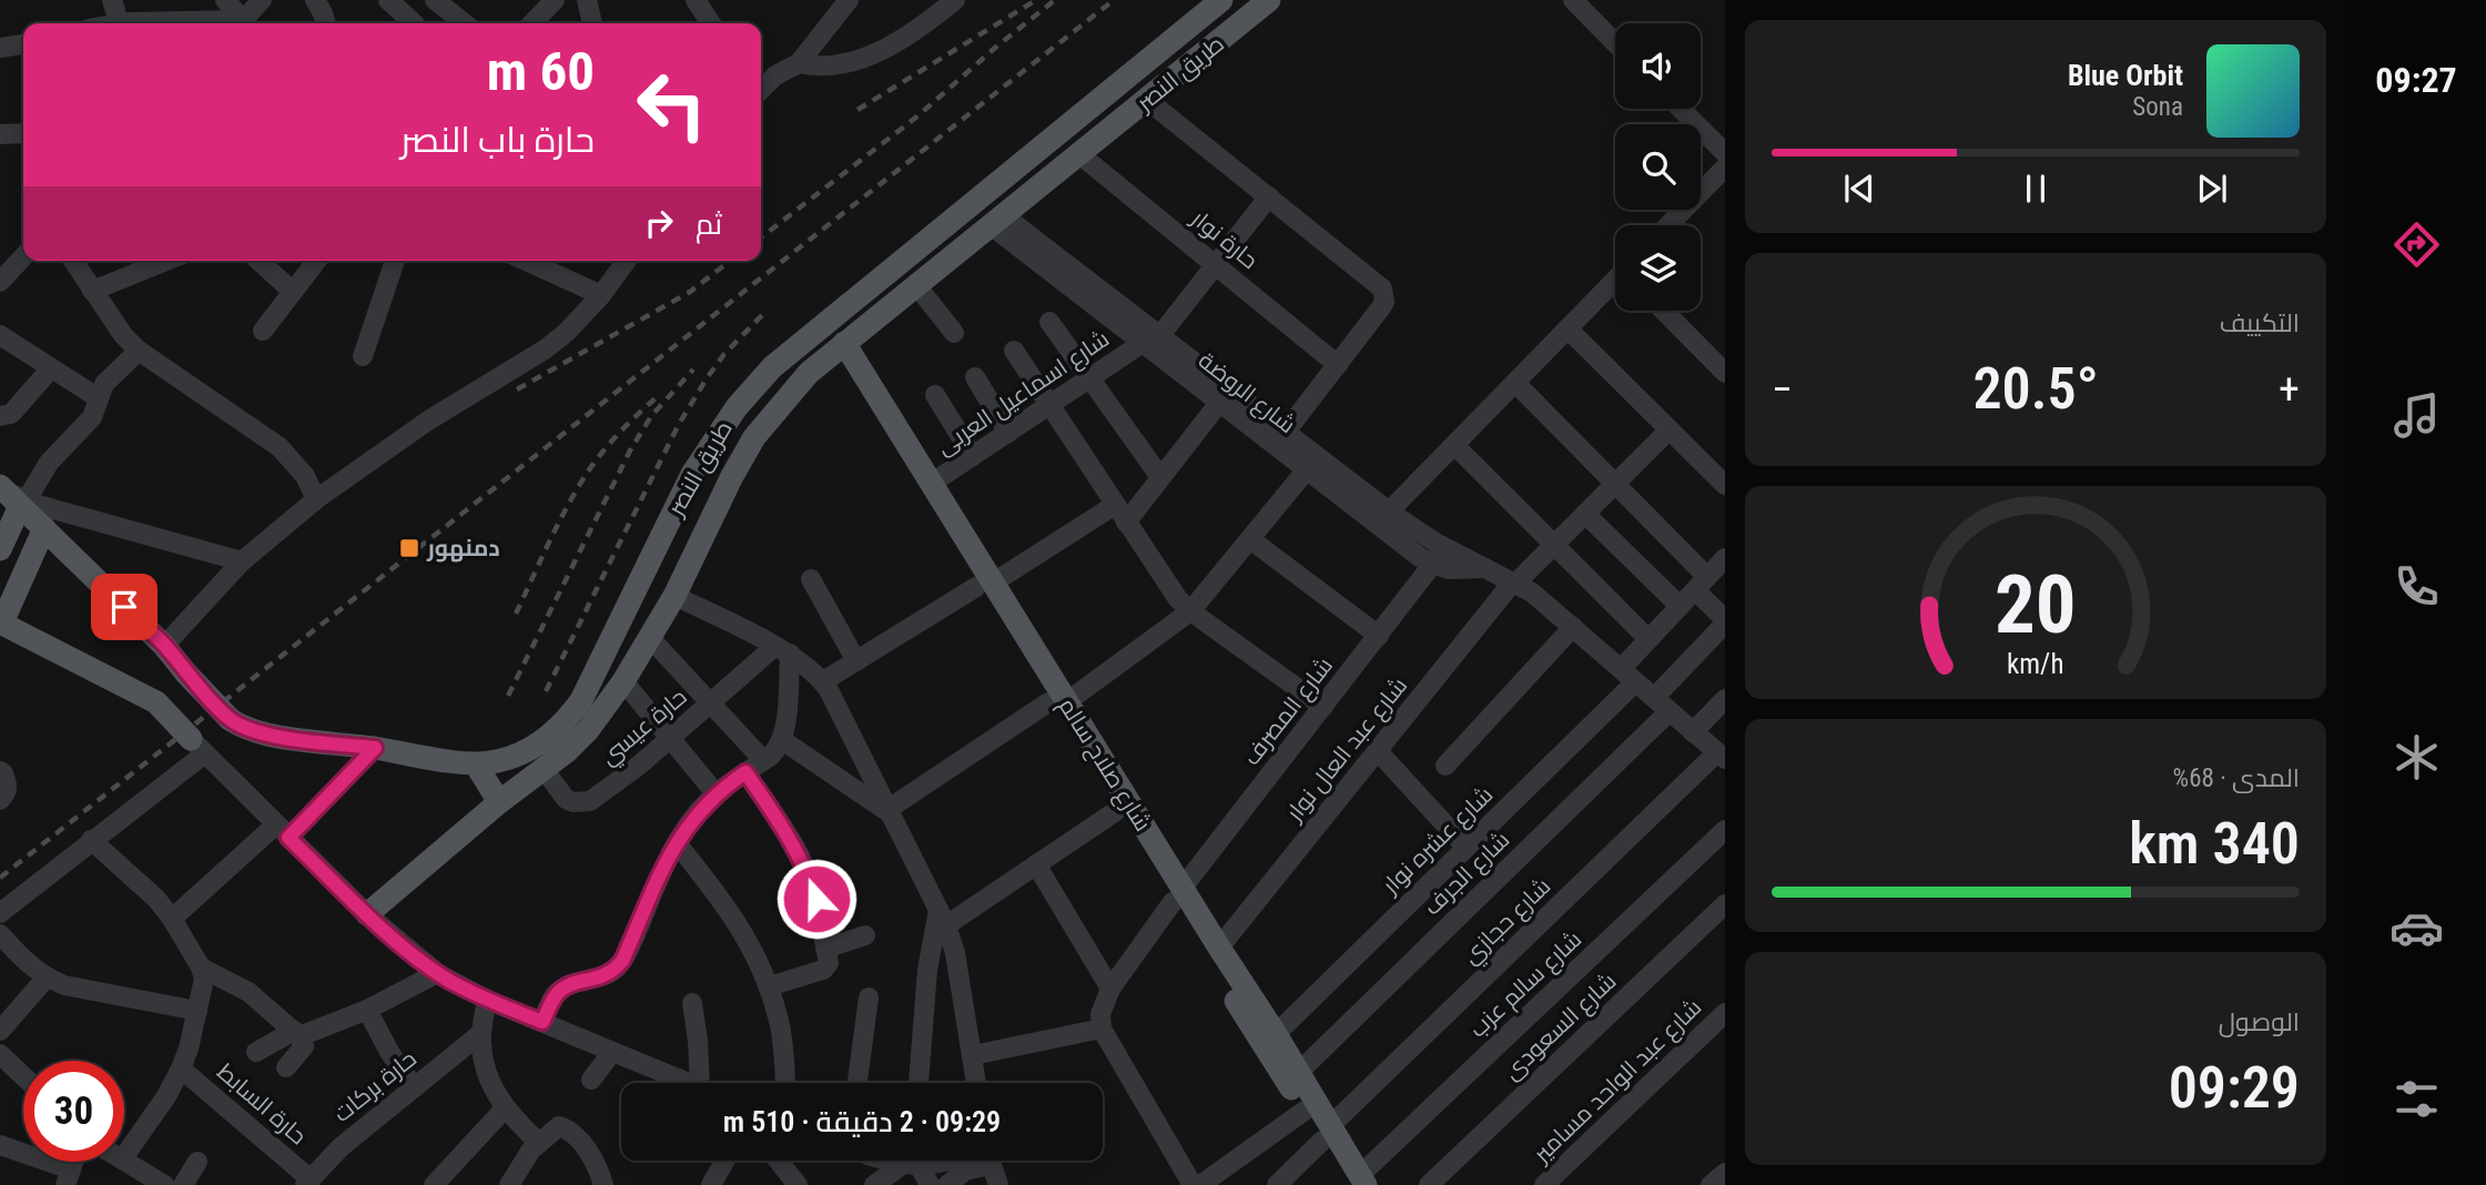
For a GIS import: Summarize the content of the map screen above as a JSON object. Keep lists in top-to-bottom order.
{
  "streets": {
    "main road": ["طريق النصر", "شارع صلاح سالم"],
    "street": [
      "حارة نوار",
      "شارع اسماعيل العربى",
      "شارع الروضة",
      "شارع المصرف",
      "حارة عيسي",
      "شارع عبد العال نوار",
      "شارع عشره نوار",
      "شارع الجرف",
      "شارع حجازي",
      "شارع سالم عزب",
      "شارع السعودى",
      "شارع عبد الواحد مسامير",
      "حارة بركات",
      "حارة السابط"
    ]
  },
  "crossings": [
    ["طريق النصر", "حارة نوار"],
    ["طريق النصر", "شارع الروضة"],
    ["طريق النصر", "حارة عيسي"],
    ["طريق النصر", "شارع صلاح سالم"],
    ["حارة نوار", "شارع اسماعيل العربى"],
    ["شارع اسماعيل العربى", "شارع الروضة"],
    ["شارع اسماعيل العربى", "شارع صلاح سالم"],
    ["شارع الروضة", "شارع المصرف"],
    ["شارع الروضة", "شارع عبد العال نوار"],
    ["شارع الروضة", "شارع عشره نوار"],
    ["شارع الروضة", "شارع الجرف"],
    ["شارع الروضة", "شارع حجازي"],
    ["شارع المصرف", "شارع صلاح سالم"],
    ["شارع عبد العال نوار", "شارع صلاح سالم"],
    ["شارع صلاح سالم", "شارع عشره نوار"],
    ["شارع صلاح سالم", "شارع الجرف"],
    ["شارع صلاح سالم", "شارع حجازي"],
    ["شارع صلاح سالم", "شارع سالم عزب"],
    ["حارة بركات", "حارة السابط"]
  ],
  "places": {
    "transit": ["دمنهور"]
  },
  "page": {
    "tabs": "09:27",
    "turn": ["60 m", "حارة باب النصر"],
    "song": ["Blue Orbit", "Sona"],
    "then": "ثم",
    "tile": [
      "التكييف",
      ["المدى · 68%", "340 km"],
      ["الوصول", "09:29"]
    ],
    "heat": ["−", "20.5°", "+"],
    "limit": "30",
    "trip": "09:29 · 2 دقيقة · 510 m",
    "gauge": ["20", "km/h"]
  }
}
